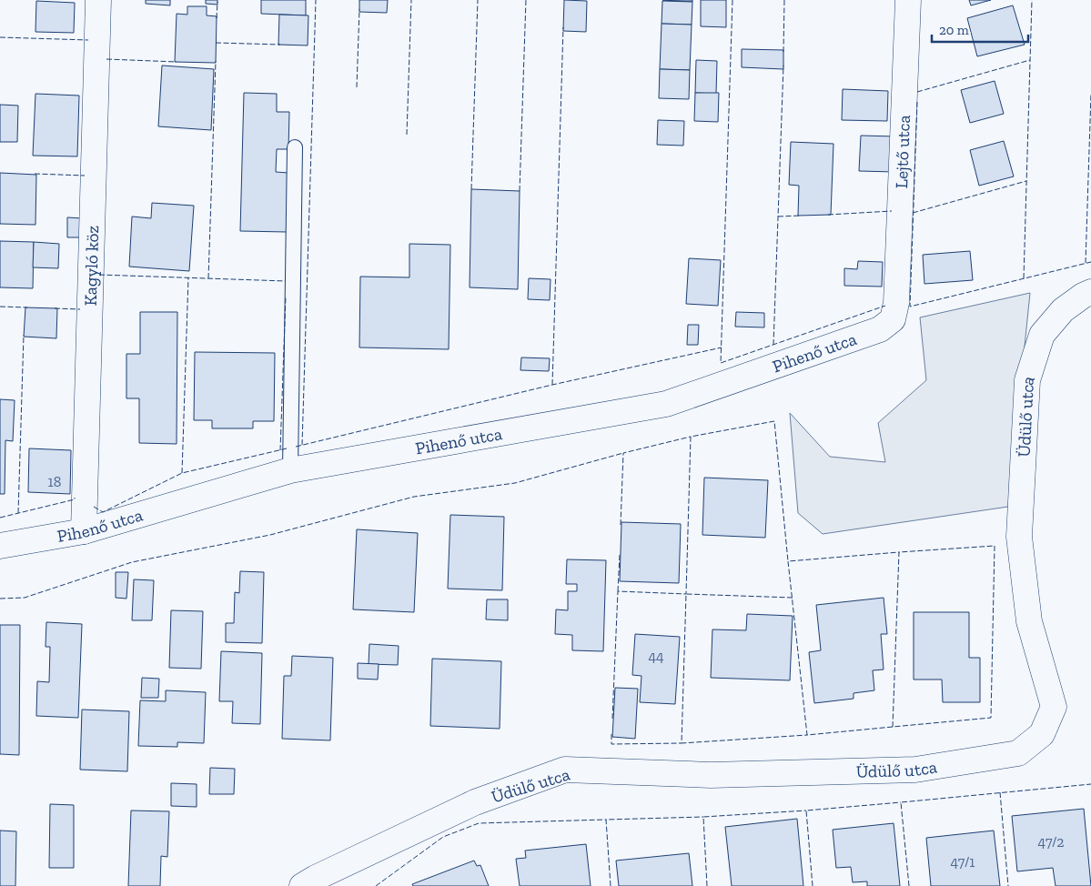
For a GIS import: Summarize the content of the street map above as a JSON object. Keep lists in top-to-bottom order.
{
  "streets": {
    "street": [
      "Lejtő utca",
      "Kagyló köz",
      "Pihenő utca",
      "Üdülő utca"
    ]
  },
  "crossings": [
    ["Lejtő utca", "Pihenő utca"],
    ["Kagyló köz", "Pihenő utca"]
  ],
  "house_numbers": [
    "18",
    "44",
    "47/2",
    "47/1"
  ],
  "scale_bar": "20 m"
}
